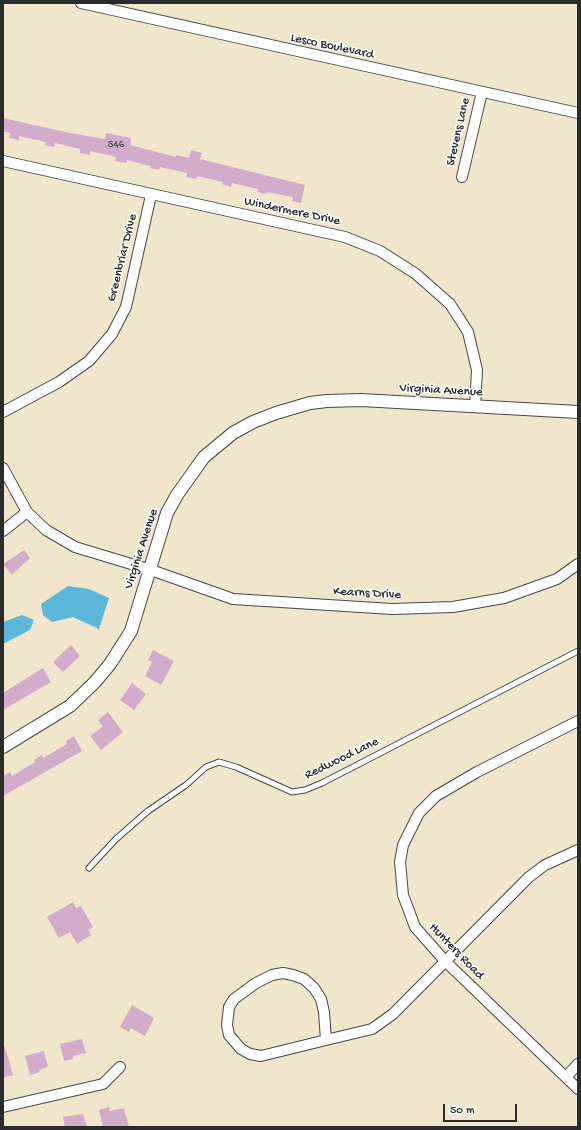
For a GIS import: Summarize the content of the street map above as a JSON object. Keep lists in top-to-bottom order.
{
  "streets": {
    "street": [
      "Lesco Boulevard",
      "Stevens Lane",
      "Windermere Drive",
      "Greenbriar Drive",
      "Virginia Avenue",
      "Kearns Drive",
      "Hunters Road"
    ],
    "lane": ["Redwood Lane"]
  },
  "crossings": [
    ["Lesco Boulevard", "Stevens Lane"],
    ["Windermere Drive", "Greenbriar Drive"],
    ["Windermere Drive", "Virginia Avenue"],
    ["Virginia Avenue", "Kearns Drive"]
  ],
  "house_numbers": ["546"],
  "scale_bar": "50 m"
}
